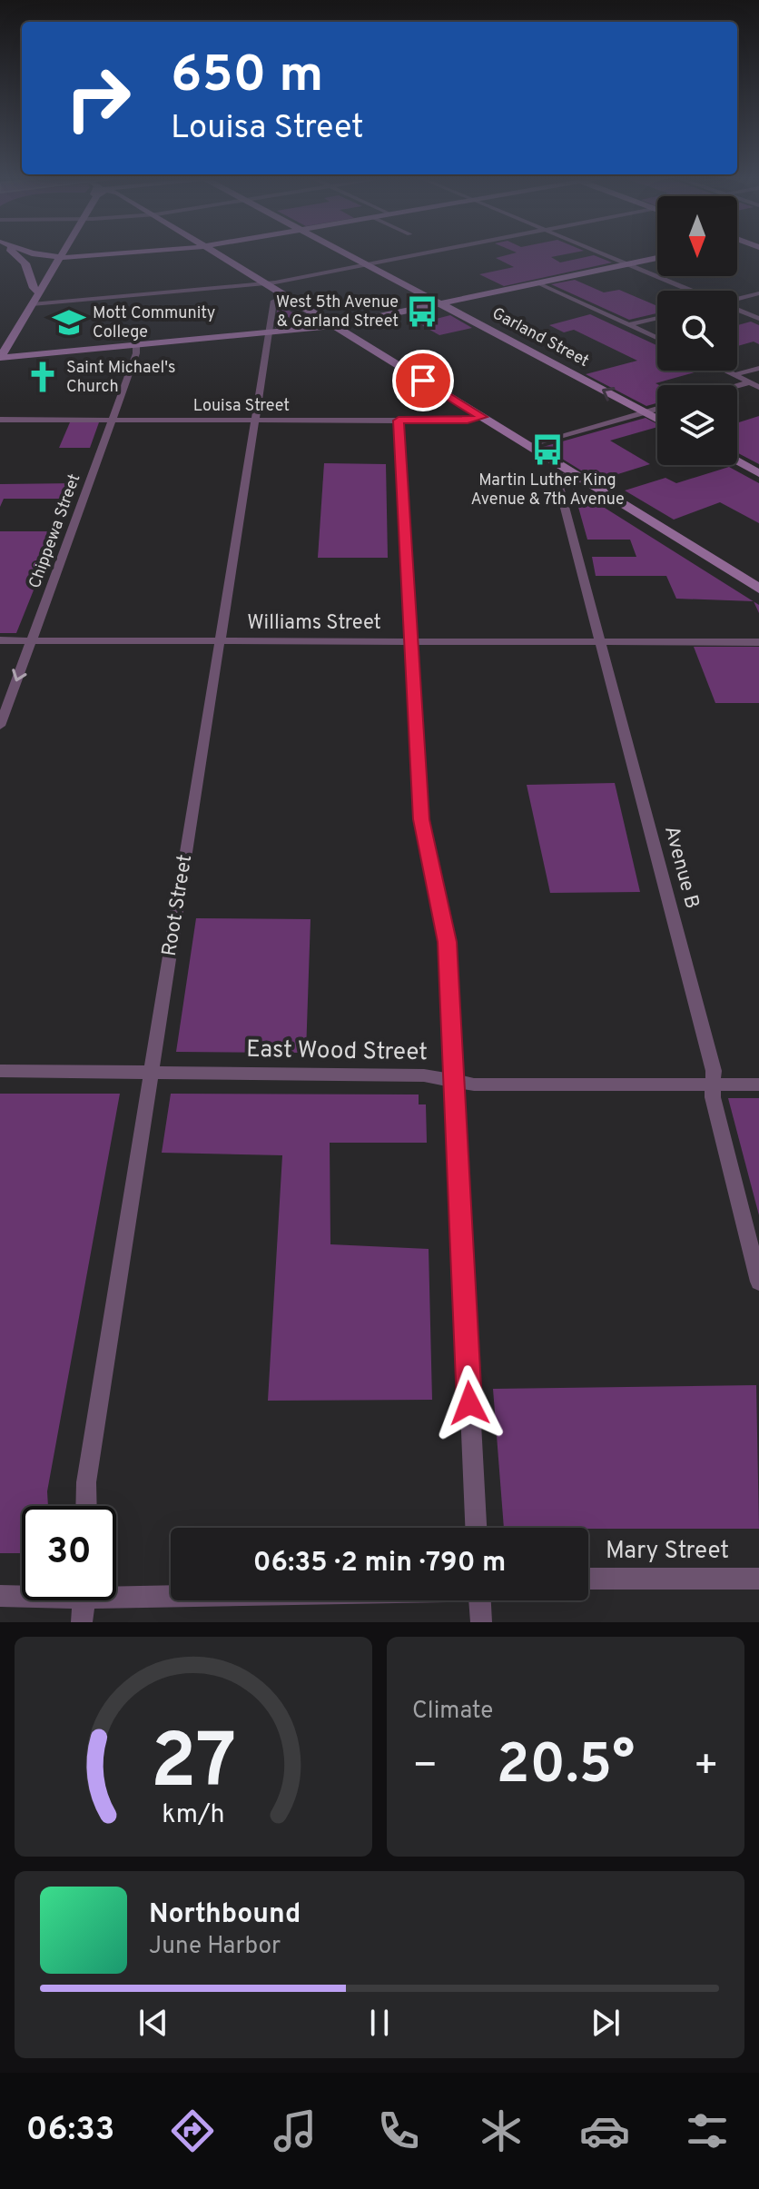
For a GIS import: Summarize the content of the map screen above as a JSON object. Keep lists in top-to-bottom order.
{
  "streets": {
    "main road": ["Garland Street"],
    "street": [
      "Louisa Street",
      "Chippewa Street",
      "Williams Street",
      "Avenue B",
      "Root Street",
      "East Wood Street",
      "Mary Street"
    ]
  },
  "crossings": [
    ["Louisa Street", "Chippewa Street"],
    ["Louisa Street", "Root Street"],
    ["Chippewa Street", "Williams Street"],
    ["Williams Street", "Avenue B"],
    ["Williams Street", "Root Street"],
    ["Avenue B", "East Wood Street"],
    ["Root Street", "East Wood Street"]
  ],
  "places": {
    "bus stop": ["West 5th Avenue & Garland Street", "Martin Luther King Avenue & 7th Avenue"],
    "school or university": ["Mott Community College"],
    "church": ["Saint Michael's Church"]
  },
  "north": "bottom",
  "page": {
    "turn": ["650 m", "Louisa Street"],
    "limit": "30",
    "trip": "06:35 · 2 min · 790 m",
    "tile": "Climate",
    "heat": ["−", "20.5°", "+"],
    "song": ["Northbound", "June Harbor"],
    "tabs": "06:33",
    "gauge": ["27", "km/h"]
  }
}
